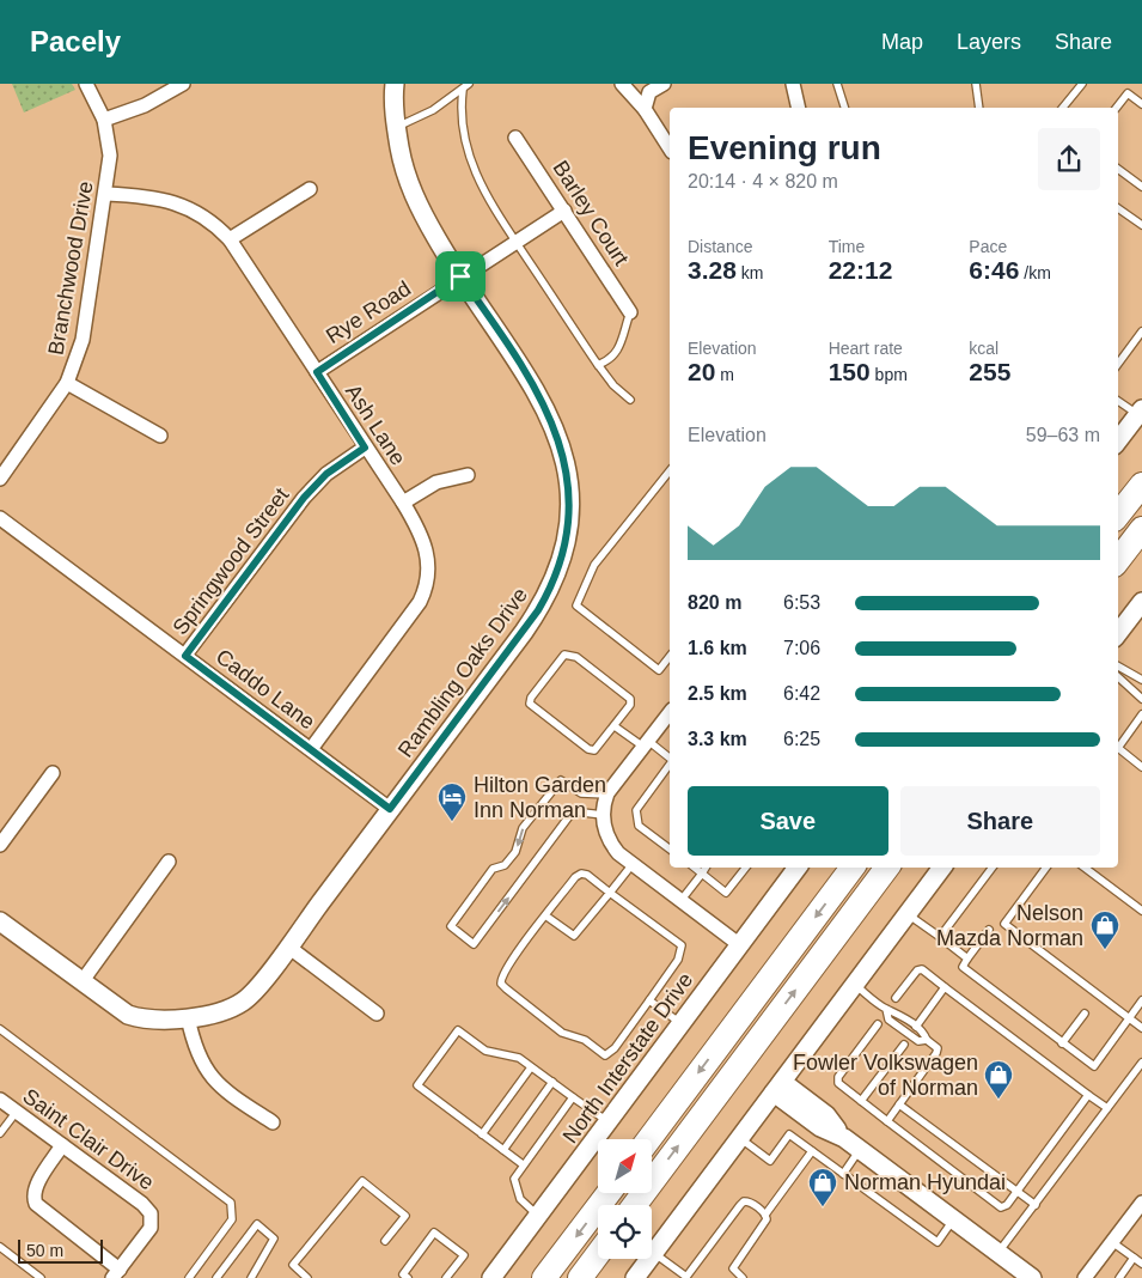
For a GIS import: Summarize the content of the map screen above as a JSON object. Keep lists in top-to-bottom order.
{
  "streets": {
    "street": [
      "Barley Court",
      "Branchwood Drive",
      "Rye Road",
      "Ash Lane",
      "Springwood Street",
      "Rambling Oaks Drive",
      "Caddo Lane",
      "North Interstate Drive",
      "Saint Clair Drive"
    ]
  },
  "crossings": [
    ["Barley Court", "Rye Road"],
    ["Branchwood Drive", "Ash Lane"],
    ["Rye Road", "Ash Lane"],
    ["Rye Road", "Rambling Oaks Drive"],
    ["Ash Lane", "Springwood Street"],
    ["Ash Lane", "Caddo Lane"],
    ["Springwood Street", "Caddo Lane"],
    ["Rambling Oaks Drive", "Caddo Lane"]
  ],
  "places": {
    "hotel": ["Hilton Garden Inn Norman"],
    "shop": ["Nelson Mazda Norman", "Fowler Volkswagen of Norman", "Norman Hyundai"]
  },
  "scale_bar": "50 m",
  "north": "top right",
  "page": {
    "header": "Pacely",
    "nav": ["Map", "Layers", "Share"],
    "heading": ["Evening run", "20:14 · 4 × 820 m"],
    "stats": [
      ["Distance", "3.28 km"],
      ["Time", "22:12"],
      ["Pace", "6:46 /km"],
      ["Elevation", "20 m"],
      ["Heart rate", "150 bpm"],
      ["kcal", "255"]
    ],
    "chart": ["Elevation", "59–63 m"],
    "list": [
      {
        "name": "820 m",
        "note": "6:53"
      },
      {
        "name": "1.6 km",
        "note": "7:06"
      },
      {
        "name": "2.5 km",
        "note": "6:42"
      },
      {
        "name": "3.3 km",
        "note": "6:25"
      }
    ],
    "buttons": ["Save", "Share"],
    "scale": "50 m"
  }
}
